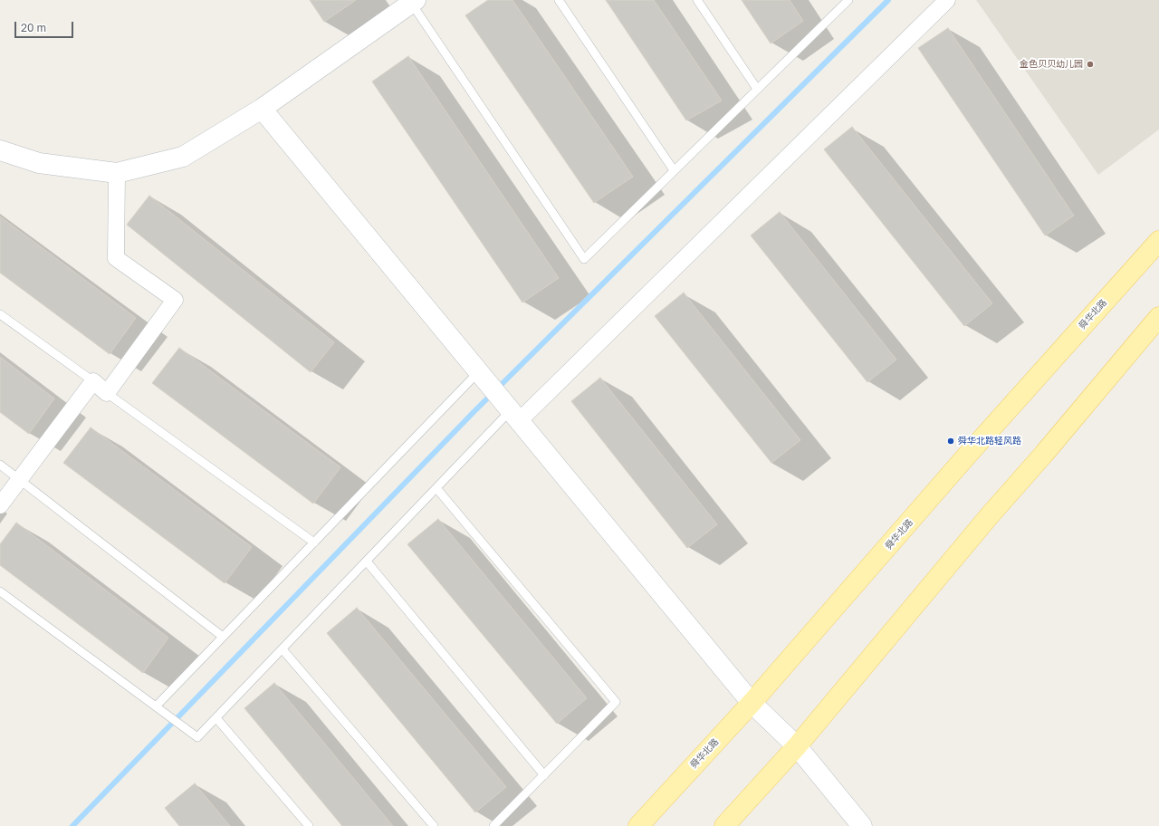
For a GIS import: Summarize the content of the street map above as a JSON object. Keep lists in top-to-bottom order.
{
  "streets": {
    "main road": ["舜华北路"]
  },
  "places": ["金色贝贝幼儿园", "舜华北路轻风路"],
  "scale_bar": "20 m"
}
